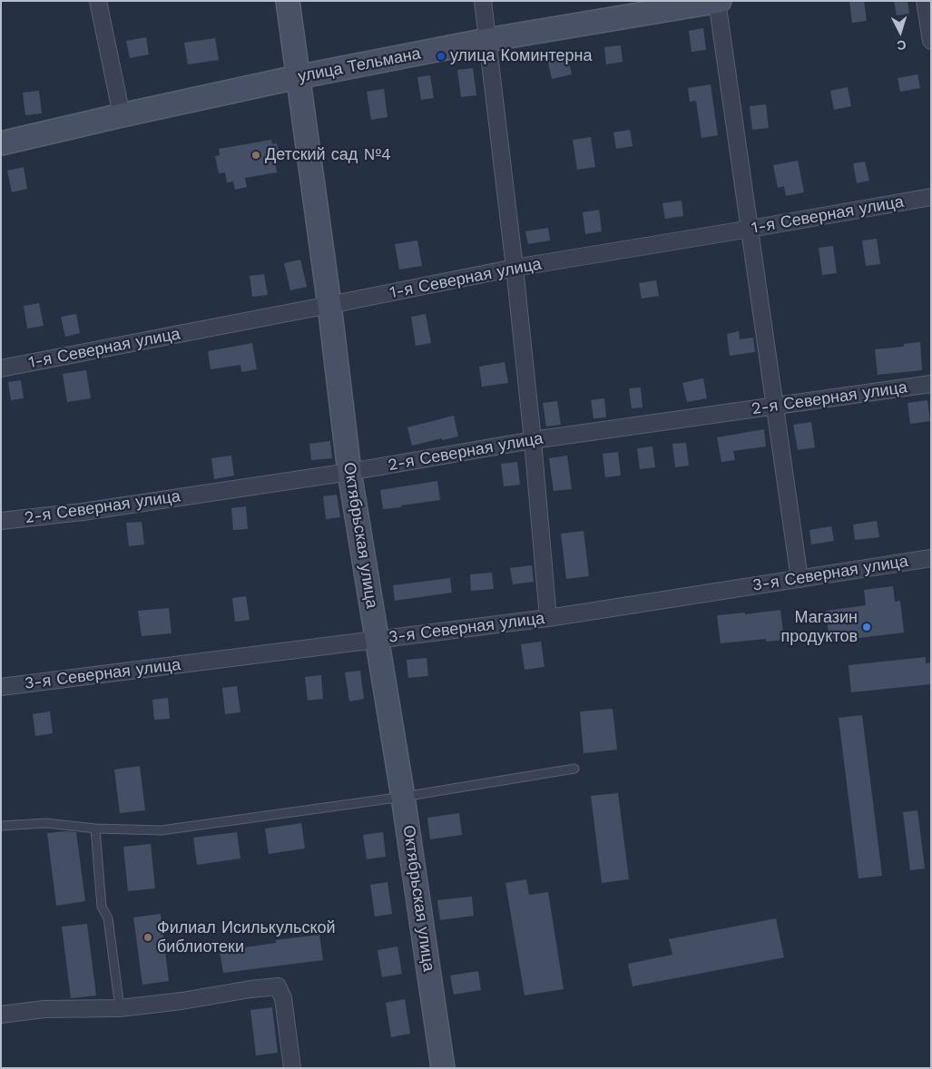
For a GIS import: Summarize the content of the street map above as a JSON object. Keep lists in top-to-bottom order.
{
  "streets": {
    "street": [
      "улица Тельмана",
      "1-я Северная улица",
      "2-я Северная улица",
      "Октябрьская улица",
      "3-я Северная улица"
    ]
  },
  "crossings": [
    ["улица Тельмана", "Октябрьская улица"],
    ["1-я Северная улица", "Октябрьская улица"],
    ["2-я Северная улица", "Октябрьская улица"],
    ["Октябрьская улица", "3-я Северная улица"]
  ],
  "places": [
    "улица Коминтерна",
    "Детский сад №4",
    "Магазин продуктов",
    "Филиал Исилькульской библиотеки"
  ],
  "north": "bottom"
}
